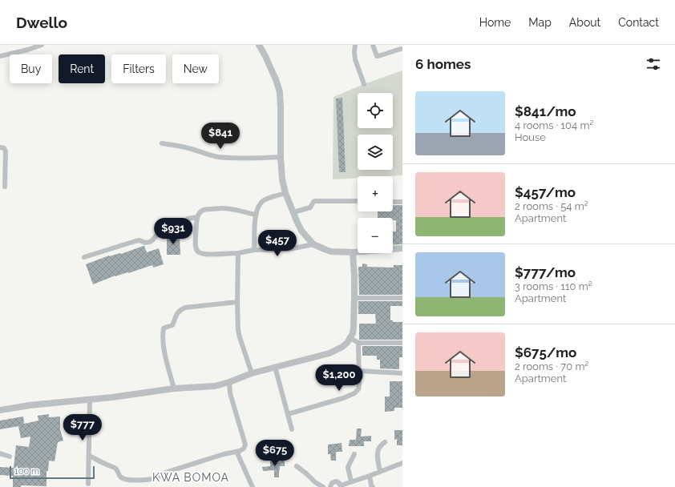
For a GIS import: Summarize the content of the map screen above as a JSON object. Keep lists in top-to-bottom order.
{
  "districts": ["KWA BOMOA"],
  "scale_bar": "100 m",
  "page": {
    "header": "Dwello",
    "nav": [
      "Home",
      "Map",
      "About",
      "Contact"
    ],
    "heading": "6 homes",
    "chip": [
      "Buy",
      "Rent",
      "Filters",
      "New"
    ],
    "list": [
      {
        "name": "$841/mo",
        "note": "4 rooms · 104 m² · House"
      },
      {
        "name": "$457/mo",
        "note": "2 rooms · 54 m² · Apartment"
      },
      {
        "name": "$777/mo",
        "note": "3 rooms · 110 m² · Apartment"
      },
      {
        "name": "$675/mo",
        "note": "2 rooms · 70 m² · Apartment"
      }
    ],
    "map_buttons": ["+", "−"],
    "price": [
      "$841",
      "$931",
      "$457",
      "$1,200",
      "$777",
      "$675"
    ],
    "scale": "100 m"
  }
}
